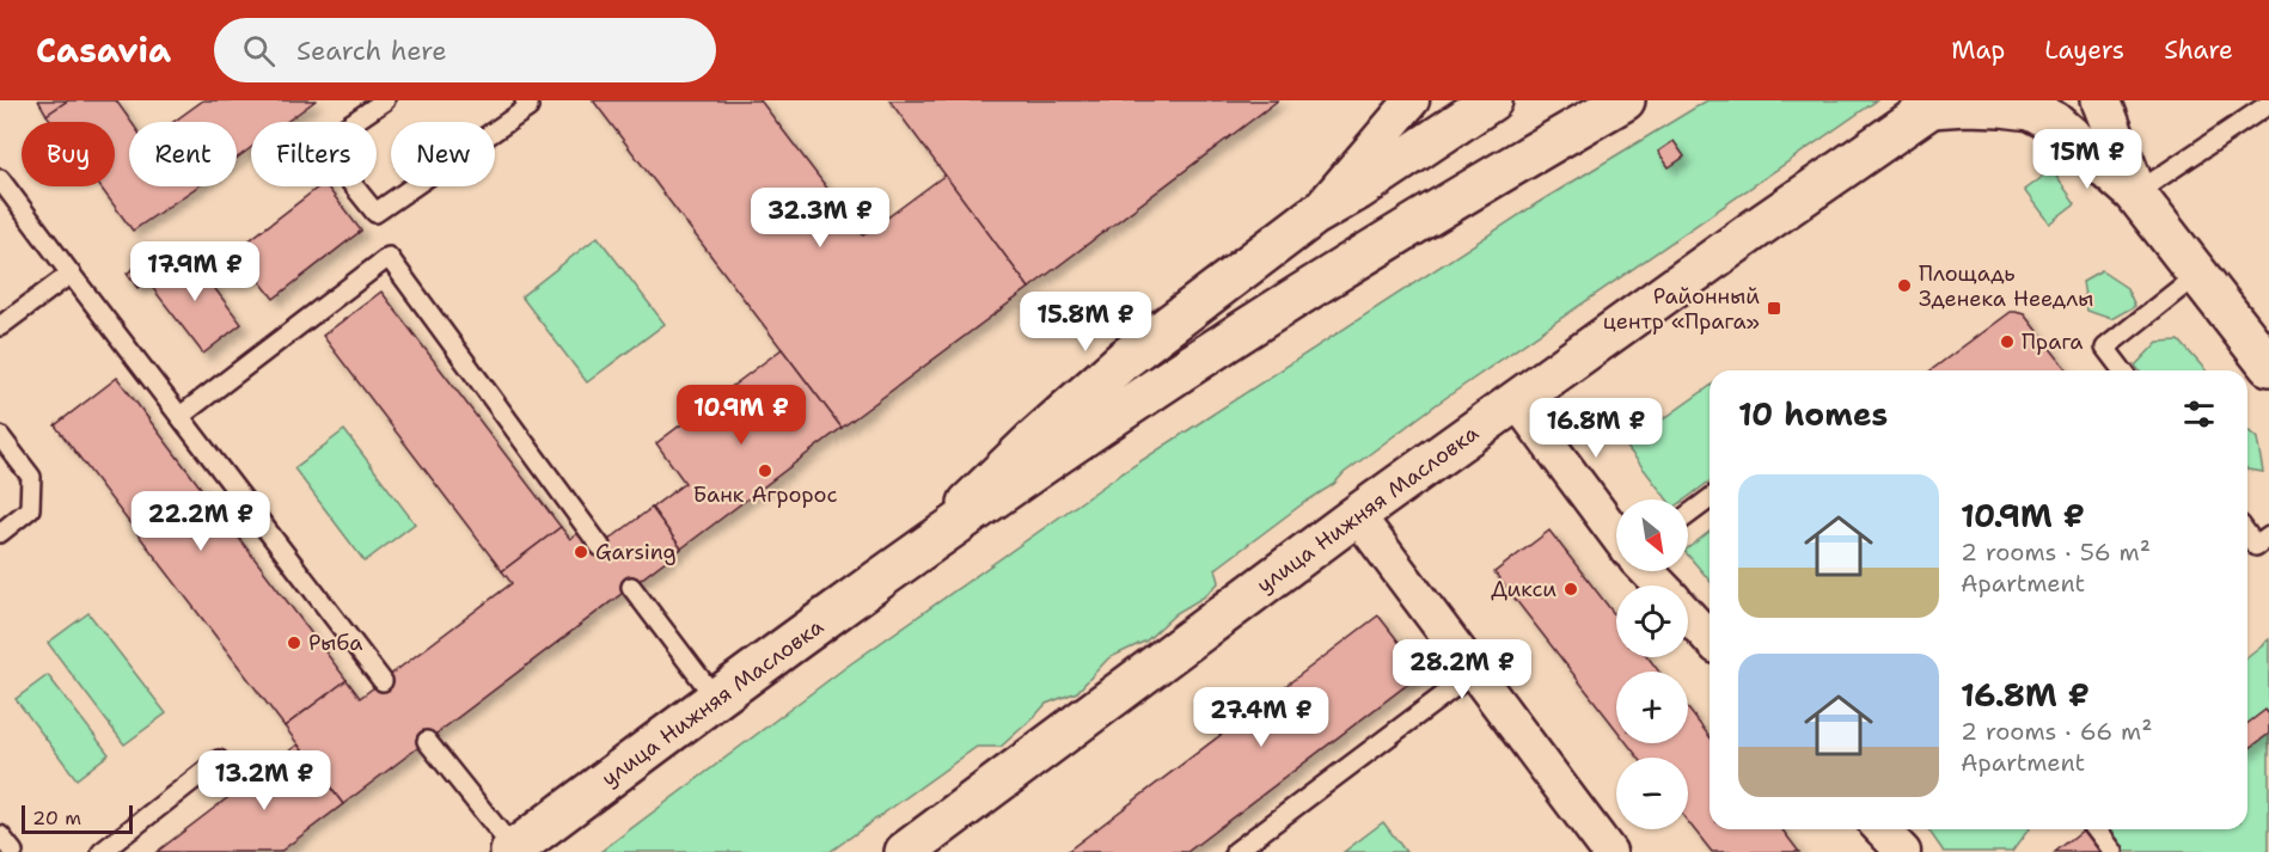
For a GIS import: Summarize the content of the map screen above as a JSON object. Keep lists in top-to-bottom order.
{
  "streets": {
    "main road": ["улица Нижняя Масловка"]
  },
  "places": {
    "other": [
      "Площадь Зденека Неедлы",
      "Прага",
      "Банк Агророс",
      "Garsing",
      "Дикси",
      "Рыба"
    ],
    "transit": ["Районный центр «Прага»"]
  },
  "scale_bar": "20 m",
  "north": "bottom right",
  "page": {
    "header": "Casavia",
    "search": "Search here",
    "nav": ["Map", "Layers", "Share"],
    "chip": [
      "Buy",
      "Rent",
      "Filters",
      "New"
    ],
    "price": [
      "15M ₽",
      "32.3M ₽",
      "17.9M ₽",
      "15.8M ₽",
      "10.9M ₽",
      "16.8M ₽",
      "22.2M ₽",
      "28.2M ₽",
      "27.4M ₽",
      "13.2M ₽"
    ],
    "heading": "10 homes",
    "list": [
      {
        "name": "10.9M ₽",
        "note": "2 rooms · 56 m² · Apartment"
      },
      {
        "name": "16.8M ₽",
        "note": "2 rooms · 66 m² · Apartment"
      }
    ],
    "map_buttons": ["+", "−"],
    "scale": "20 m"
  }
}
